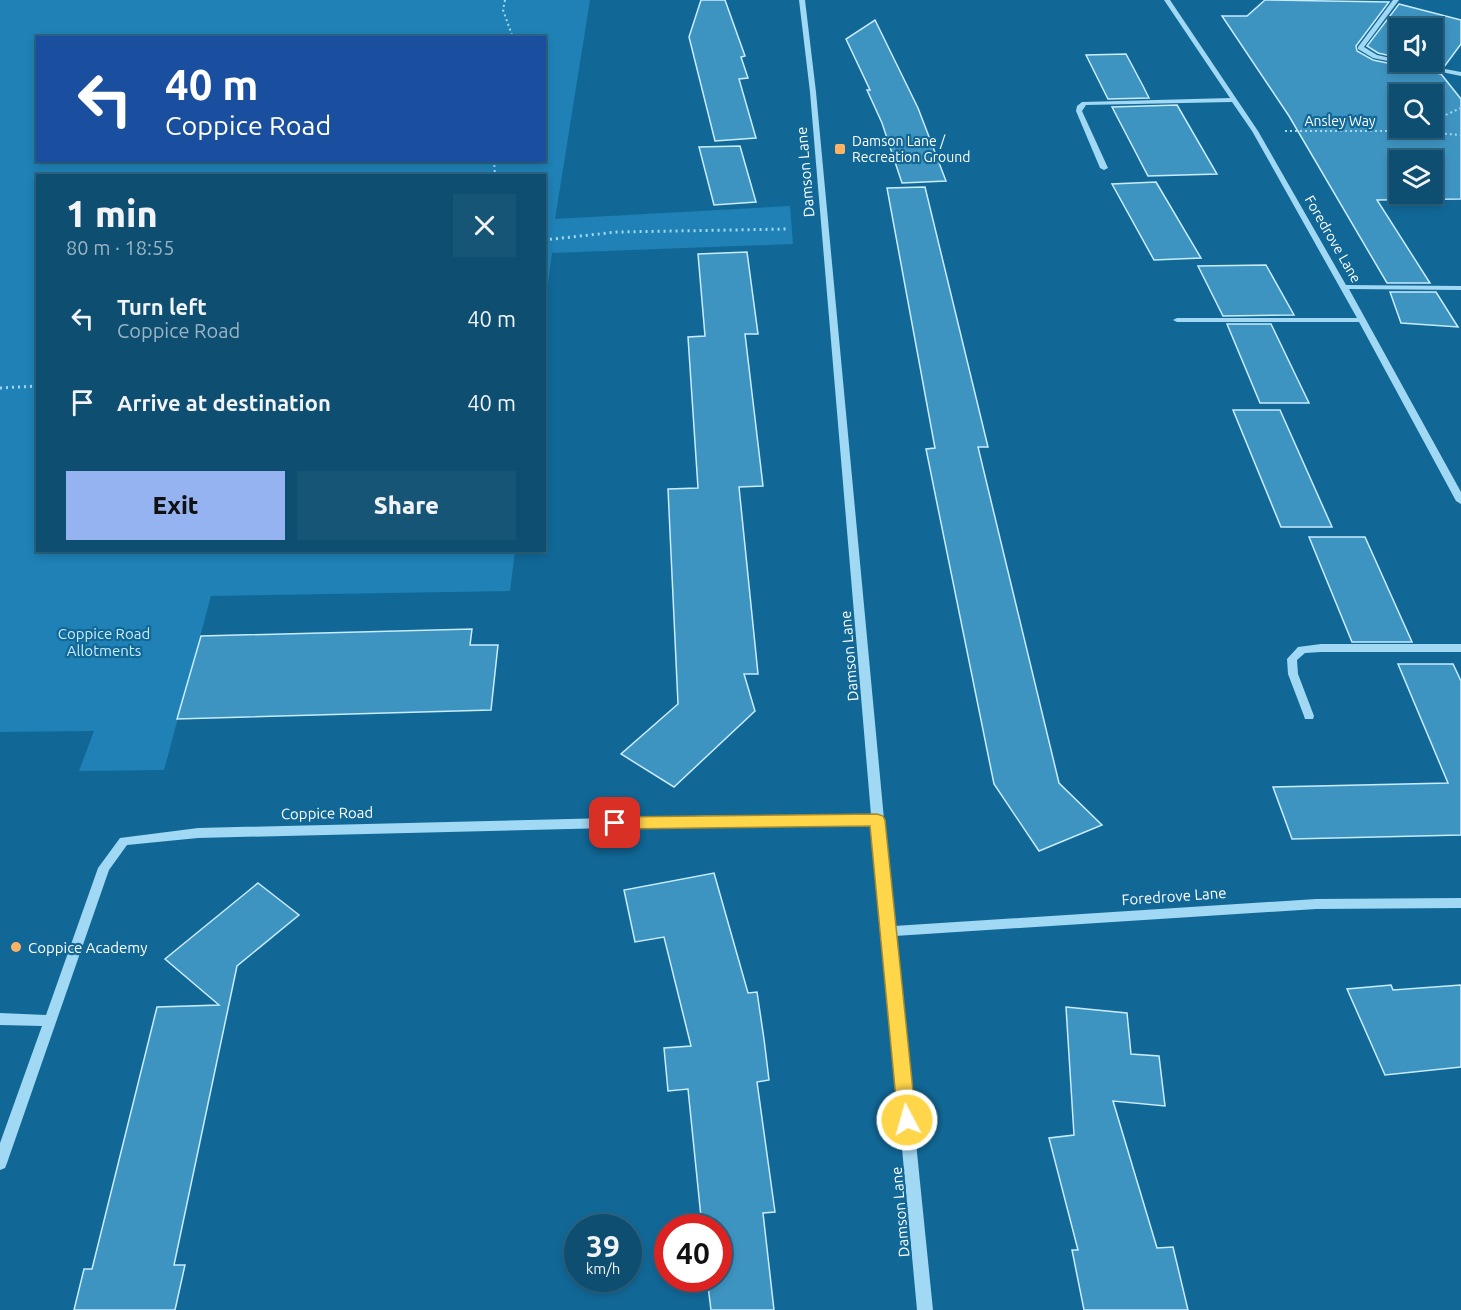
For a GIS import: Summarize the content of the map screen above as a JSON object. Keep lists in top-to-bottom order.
{
  "streets": {
    "street": ["Damson Lane", "Foredrove Lane", "Coppice Road"],
    "path": ["Ansley Way"]
  },
  "crossings": [
    ["Ansley Way", "Foredrove Lane"],
    ["Damson Lane", "Foredrove Lane"],
    ["Damson Lane", "Coppice Road"]
  ],
  "parks": ["Coppice Road Allotments"],
  "places": {
    "transit": ["Damson Lane / Recreation Ground"],
    "other": ["Coppice Academy"]
  },
  "page": {
    "turn": ["40 m", "Coppice Road"],
    "heading": ["1 min", "80 m · 18:55"],
    "list": [
      {
        "name": "Turn left",
        "note": "Coppice Road",
        "value": "40 m"
      },
      {
        "name": "Arrive at destination",
        "value": "40 m"
      }
    ],
    "buttons": ["Exit", "Share"],
    "speed": "39 km/h",
    "limit": "40"
  }
}
